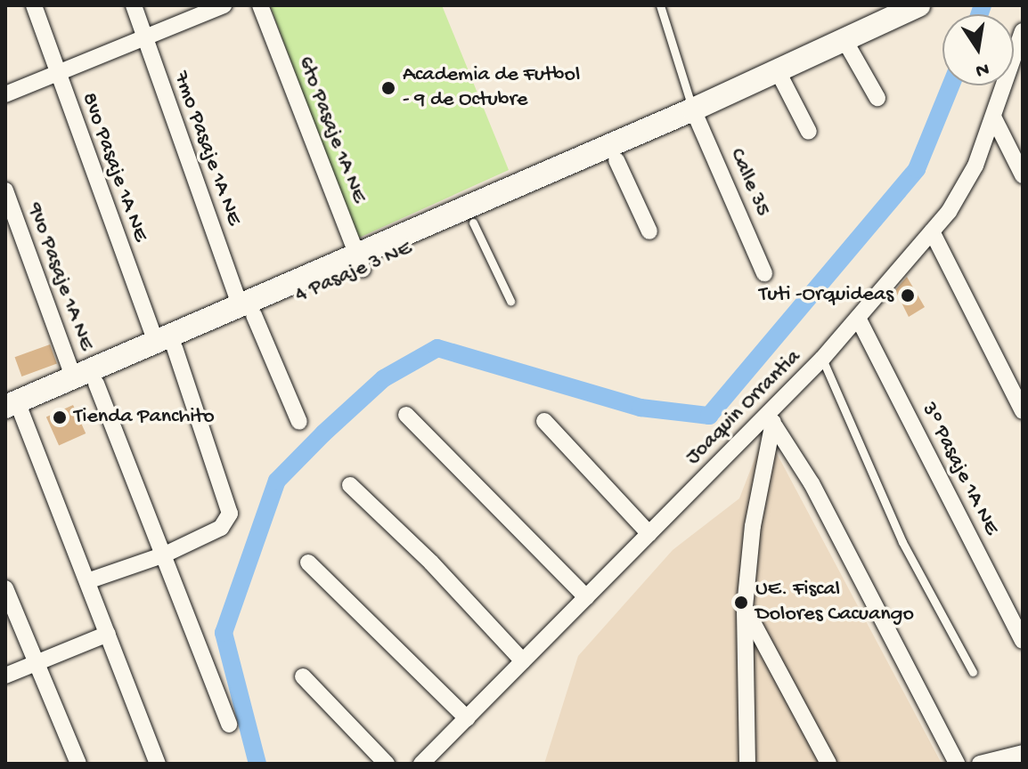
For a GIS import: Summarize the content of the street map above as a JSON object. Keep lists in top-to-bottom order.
{
  "streets": {
    "street": [
      "6to Pasaje 1A NE",
      "7mo Pasaje 1A NE",
      "8vo Pasaje 1A NE",
      "Calle 35",
      "4 Pasaje 3 NE",
      "9vo Pasaje 1A NE",
      "Joaquin Orrantia",
      "3° Pasaje 1A NE"
    ]
  },
  "crossings": [
    ["6to Pasaje 1A NE", "4 Pasaje 3 NE"],
    ["7mo Pasaje 1A NE", "4 Pasaje 3 NE"],
    ["8vo Pasaje 1A NE", "4 Pasaje 3 NE"],
    ["8vo Pasaje 1A NE", "9vo Pasaje 1A NE"],
    ["Calle 35", "4 Pasaje 3 NE"],
    ["4 Pasaje 3 NE", "9vo Pasaje 1A NE"],
    ["Joaquin Orrantia", "3° Pasaje 1A NE"]
  ],
  "places": [
    "Academia de Futbol - 9 de Octubre",
    "Tuti -Orquideas",
    "Tienda Panchito",
    "UE. Fiscal Dolores Cacuango"
  ],
  "north": "bottom"
}
